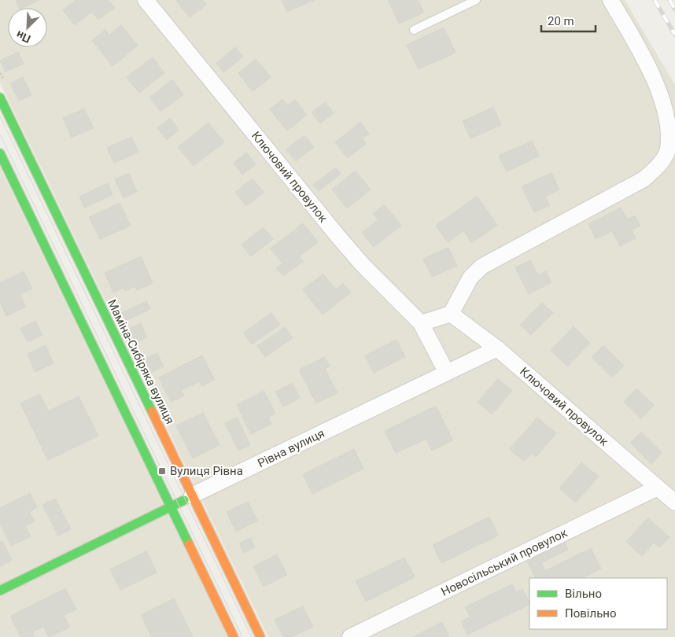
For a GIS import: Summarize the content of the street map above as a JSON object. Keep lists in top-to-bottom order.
{
  "streets": {
    "main road": ["Маміна-Сибіряка вулиця", "Рівна вулиця"],
    "street": ["Ключовий провулок", "Новосільський провулок"]
  },
  "crossings": [
    ["Ключовий провулок", "Рівна вулиця"],
    ["Ключовий провулок", "Новосільський провулок"],
    ["Маміна-Сибіряка вулиця", "Рівна вулиця"]
  ],
  "places": {
    "transit": ["Вулиця Рівна"]
  },
  "legend": ["Вільно", "Повільно"],
  "scale_bar": "20 m",
  "north": "bottom left"
}
